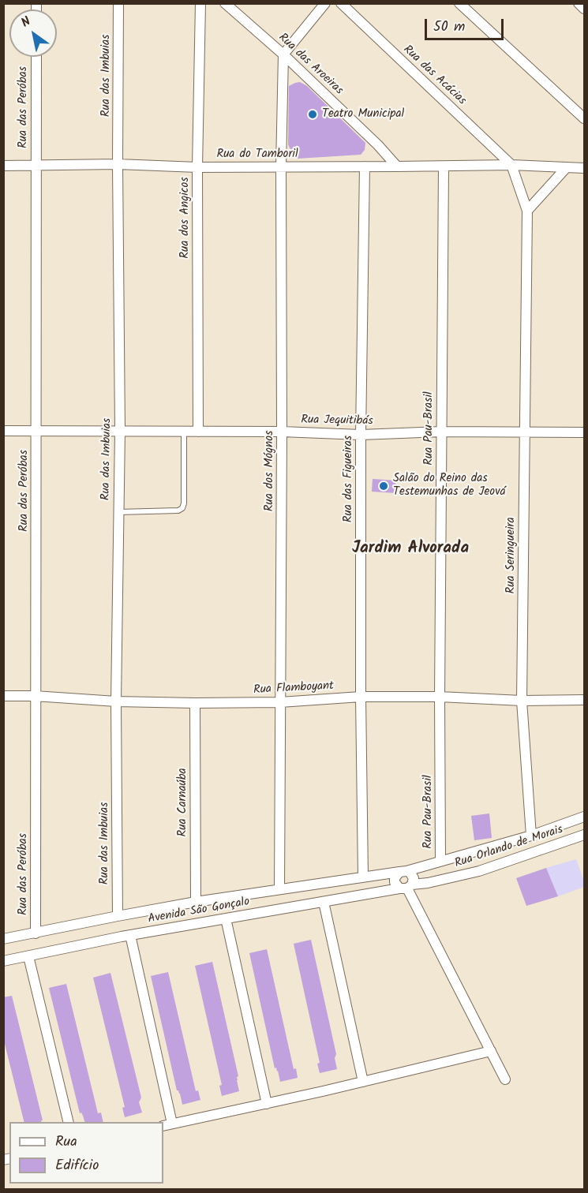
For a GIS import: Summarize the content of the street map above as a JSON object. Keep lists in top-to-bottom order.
{
  "streets": {
    "street": [
      "Rua das Aroeiras",
      "Rua das Imbuias",
      "Rua das Acácias",
      "Rua das Peróbas",
      "Rua do Tamboril",
      "Rua dos Angicos",
      "Rua Jequitibás",
      "Rua Pau-Brasil",
      "Rua dos Mógnos",
      "Rua das Figueiras",
      "Rua Seringueira",
      "Rua Flamboyant",
      "Rua Carnaúba",
      "Rua Orlando de Morais",
      "Avenida São Gonçalo"
    ]
  },
  "crossings": [
    ["Rua das Aroeiras", "Rua do Tamboril"],
    ["Rua das Aroeiras", "Rua dos Mógnos"],
    ["Rua das Imbuias", "Rua do Tamboril"],
    ["Rua das Imbuias", "Rua Jequitibás"],
    ["Rua das Imbuias", "Rua Flamboyant"],
    ["Rua das Imbuias", "Avenida São Gonçalo"],
    ["Rua das Acácias", "Rua do Tamboril"],
    ["Rua das Acácias", "Rua Seringueira"],
    ["Rua das Peróbas", "Rua do Tamboril"],
    ["Rua das Peróbas", "Rua Jequitibás"],
    ["Rua das Peróbas", "Rua Flamboyant"],
    ["Rua das Peróbas", "Avenida São Gonçalo"],
    ["Rua do Tamboril", "Rua dos Angicos"],
    ["Rua do Tamboril", "Rua Pau-Brasil"],
    ["Rua do Tamboril", "Rua dos Mógnos"],
    ["Rua do Tamboril", "Rua das Figueiras"],
    ["Rua do Tamboril", "Rua Seringueira"],
    ["Rua dos Angicos", "Rua Jequitibás"],
    ["Rua Jequitibás", "Rua Pau-Brasil"],
    ["Rua Jequitibás", "Rua dos Mógnos"],
    ["Rua Jequitibás", "Rua das Figueiras"],
    ["Rua Jequitibás", "Rua Seringueira"],
    ["Rua Pau-Brasil", "Rua Flamboyant"],
    ["Rua Pau-Brasil", "Avenida São Gonçalo"],
    ["Rua dos Mógnos", "Rua Flamboyant"],
    ["Rua dos Mógnos", "Avenida São Gonçalo"],
    ["Rua das Figueiras", "Rua Flamboyant"],
    ["Rua das Figueiras", "Avenida São Gonçalo"],
    ["Rua Seringueira", "Rua Flamboyant"],
    ["Rua Seringueira", "Avenida São Gonçalo"],
    ["Rua Flamboyant", "Rua Carnaúba"],
    ["Rua Carnaúba", "Avenida São Gonçalo"],
    ["Rua Orlando de Morais", "Avenida São Gonçalo"]
  ],
  "districts": ["Jardim Alvorada"],
  "places": ["Teatro Municipal", "Salão do Reino das Testemunhas de Jeová"],
  "legend": ["Rua", "Edifício"],
  "scale_bar": "50 m",
  "north": "top left"
}
